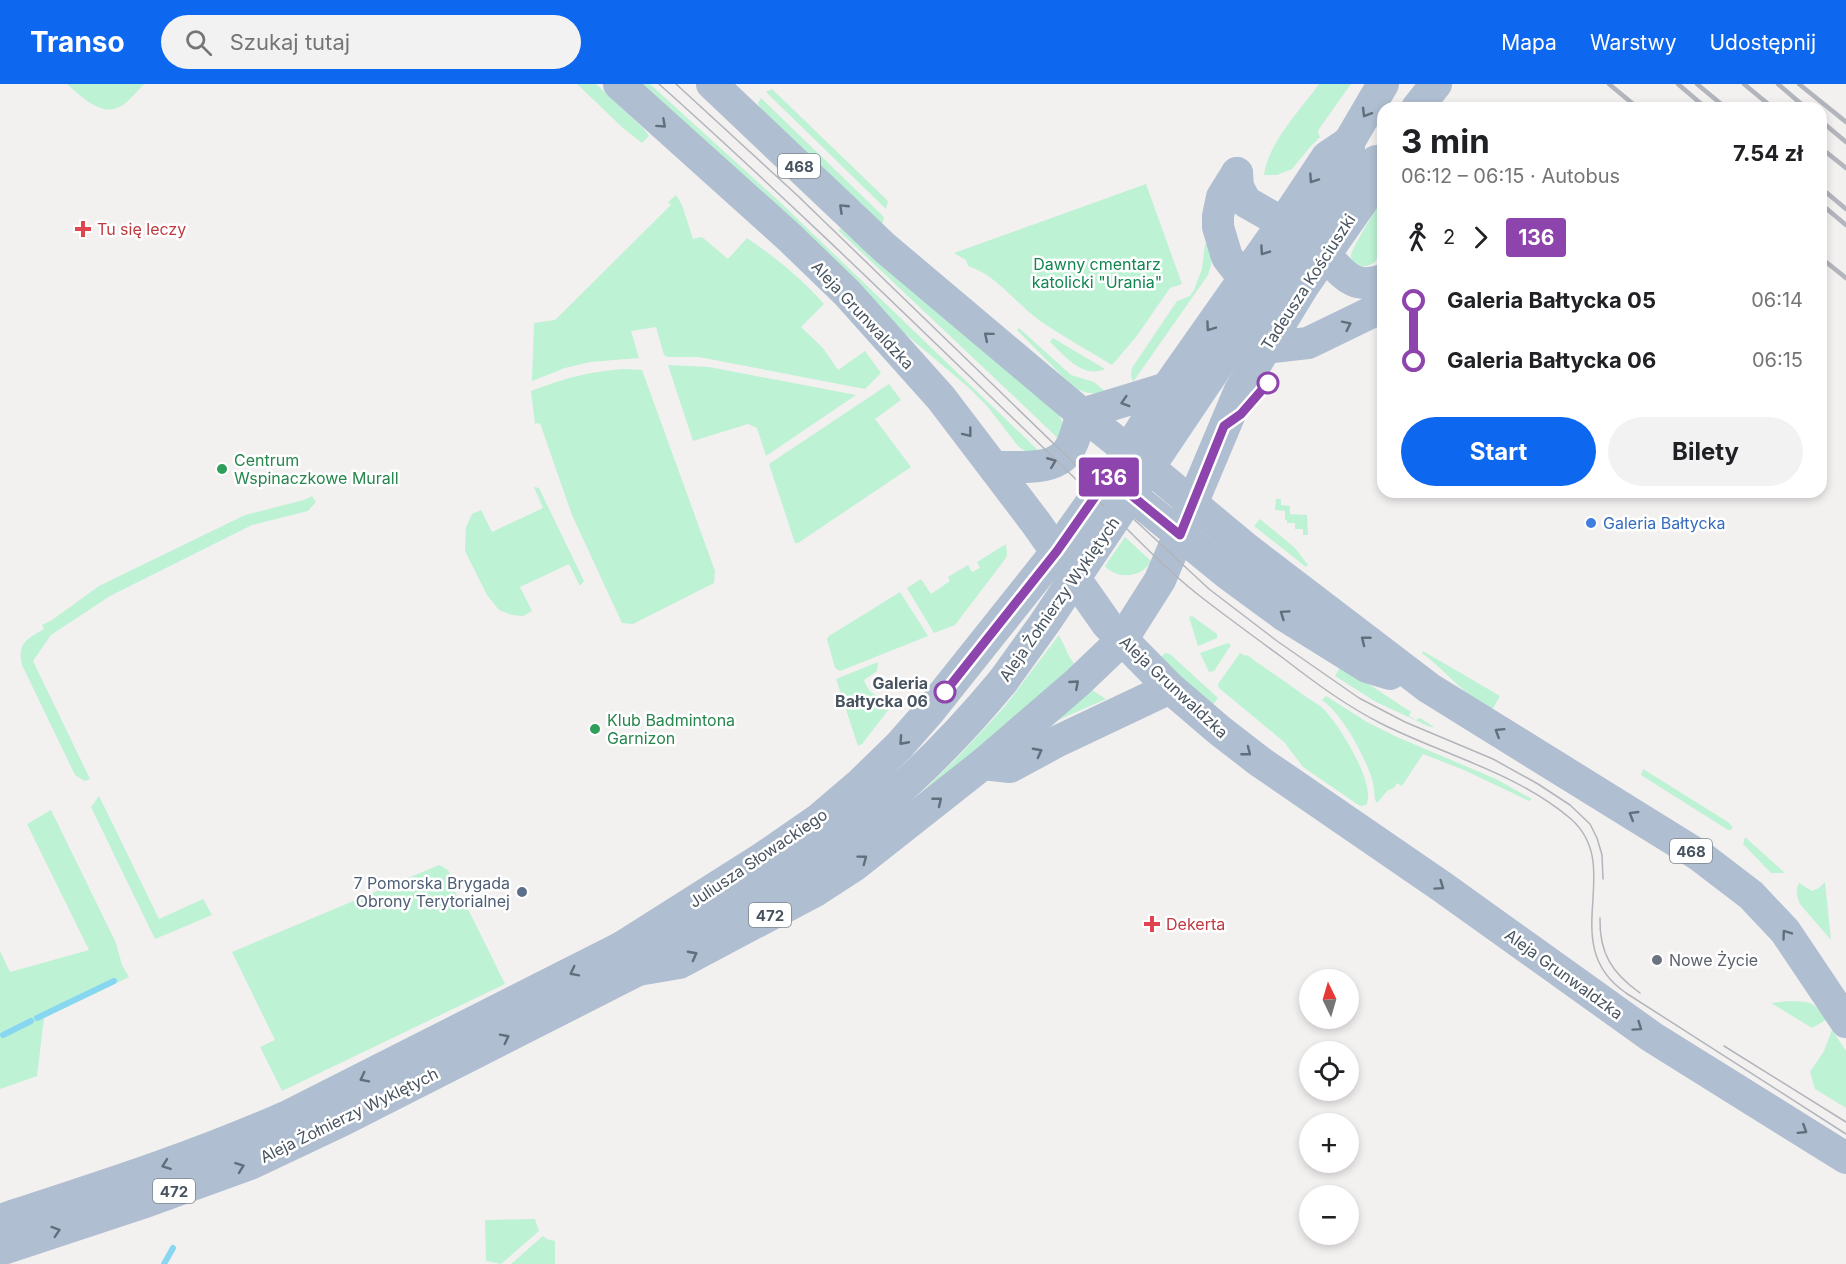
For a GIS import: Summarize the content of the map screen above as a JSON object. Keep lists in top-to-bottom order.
{
  "streets": {
    "main road": [
      "468",
      "Tadeusza Kościuszki",
      "Aleja Grunwaldzka",
      "Aleja Żołnierzy Wyklętych",
      "Juliusza Słowackiego",
      "472"
    ]
  },
  "crossings": [
    ["468", "Tadeusza Kościuszki"],
    ["Tadeusza Kościuszki", "Aleja Żołnierzy Wyklętych"],
    ["Aleja Grunwaldzka", "Juliusza Słowackiego"],
    ["Aleja Grunwaldzka", "472"],
    ["Aleja Żołnierzy Wyklętych", "Juliusza Słowackiego"],
    ["Aleja Żołnierzy Wyklętych", "472"],
    ["Juliusza Słowackiego", "472"]
  ],
  "parks": ["Dawny cmentarz katolicki \"Urania\""],
  "places": {
    "health": ["Tu się leczy", "Dekerta"],
    "other": [
      "Centrum Wspinaczkowe Murall",
      "Galeria Bałtycka",
      "Galeria Bałtycka 06",
      "Klub Badmintona Garnizon",
      "7 Pomorska Brygada Obrony Terytorialnej",
      "Nowe Życie"
    ]
  },
  "lines": ["bus line 136"],
  "north": "top",
  "page": {
    "header": "Transo",
    "search": "Szukaj tutaj",
    "nav": ["Mapa", "Warstwy", "Udostępnij"],
    "on_map": "136",
    "heading": ["3 min", "06:12 – 06:15 · Autobus", "7.54 zł"],
    "legs": ["2", "136"],
    "list": [
      {
        "name": "Galeria Bałtycka 05",
        "value": "06:14"
      },
      {
        "name": "Galeria Bałtycka 06",
        "value": "06:15"
      }
    ],
    "buttons": ["Start", "Bilety"],
    "map_buttons": ["+", "−"]
  }
}
